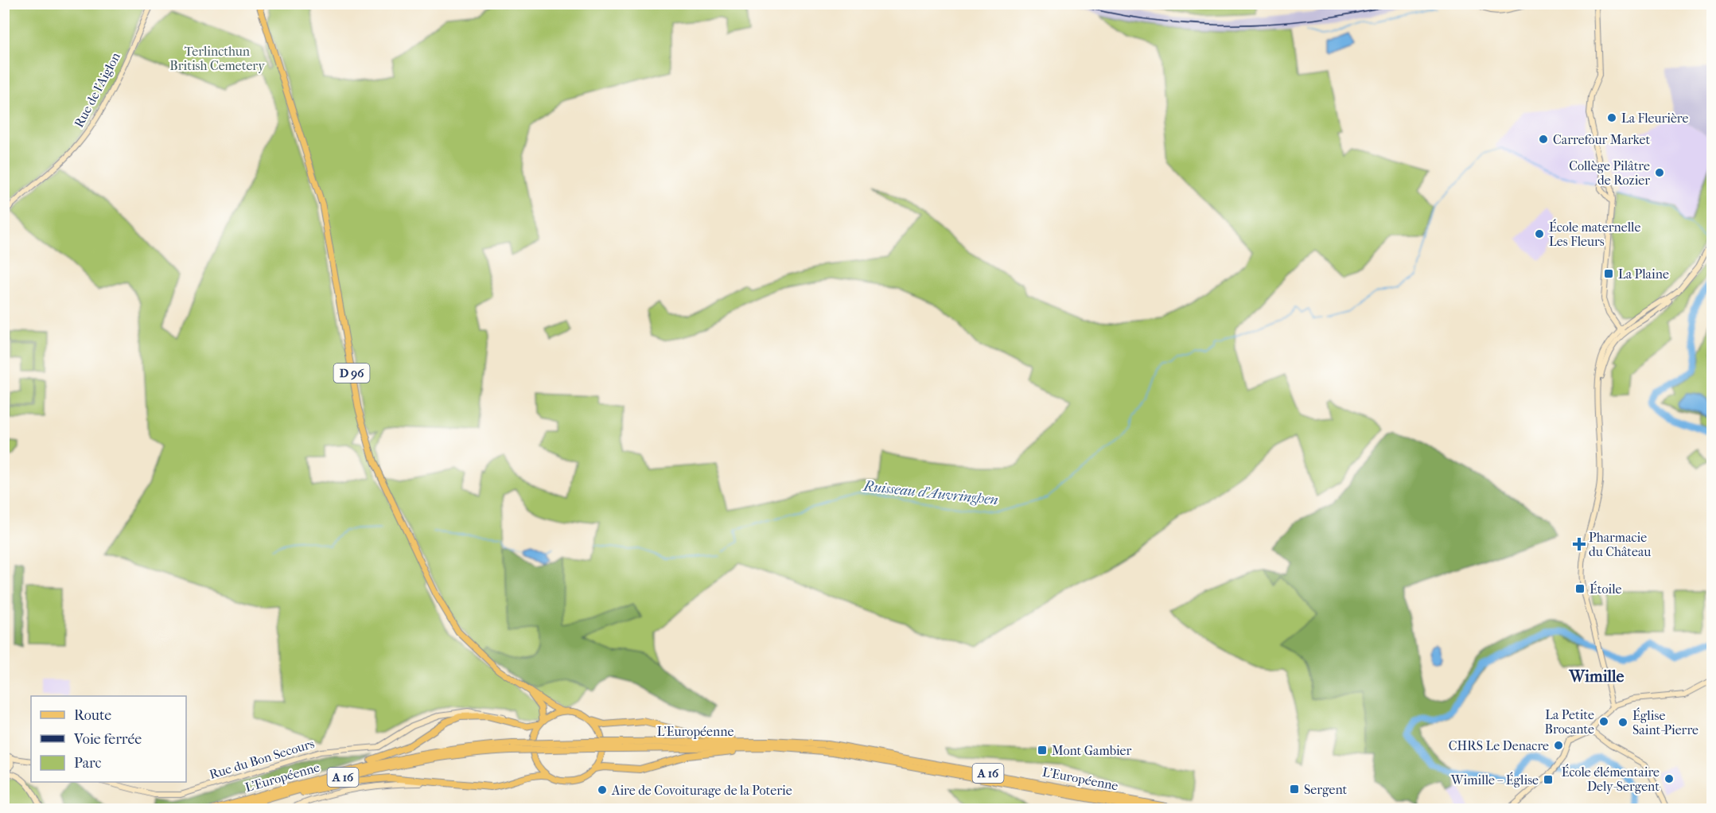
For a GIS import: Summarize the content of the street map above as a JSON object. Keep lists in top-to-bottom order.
{
  "streets": {
    "highway": ["L'Européenne", "A 16"],
    "main road": ["D 96"],
    "street": ["Rue de l'Aiglon", "Rue du Bon Secours"]
  },
  "districts": ["Wimille"],
  "water": ["Ruisseau d'Auvringhen"],
  "parks": ["Terlincthun British Cemetery"],
  "places": {
    "other": [
      "La Fleurière",
      "Carrefour Market",
      "Collège Pilâtre de Rozier",
      "École maternelle Les Fleurs",
      "La Petite Brocante",
      "Église Saint-Pierre",
      "CHRS Le Denacre",
      "École élémentaire Dely-Sergent",
      "Aire de Covoiturage de la Poterie"
    ],
    "transit": [
      "La Plaine",
      "Étoile",
      "Mont Gambier",
      "Wimille – Église",
      "Sergent"
    ],
    "health": ["Pharmacie du Château"]
  },
  "legend": ["Route", "Voie ferrée", "Parc"]
}
